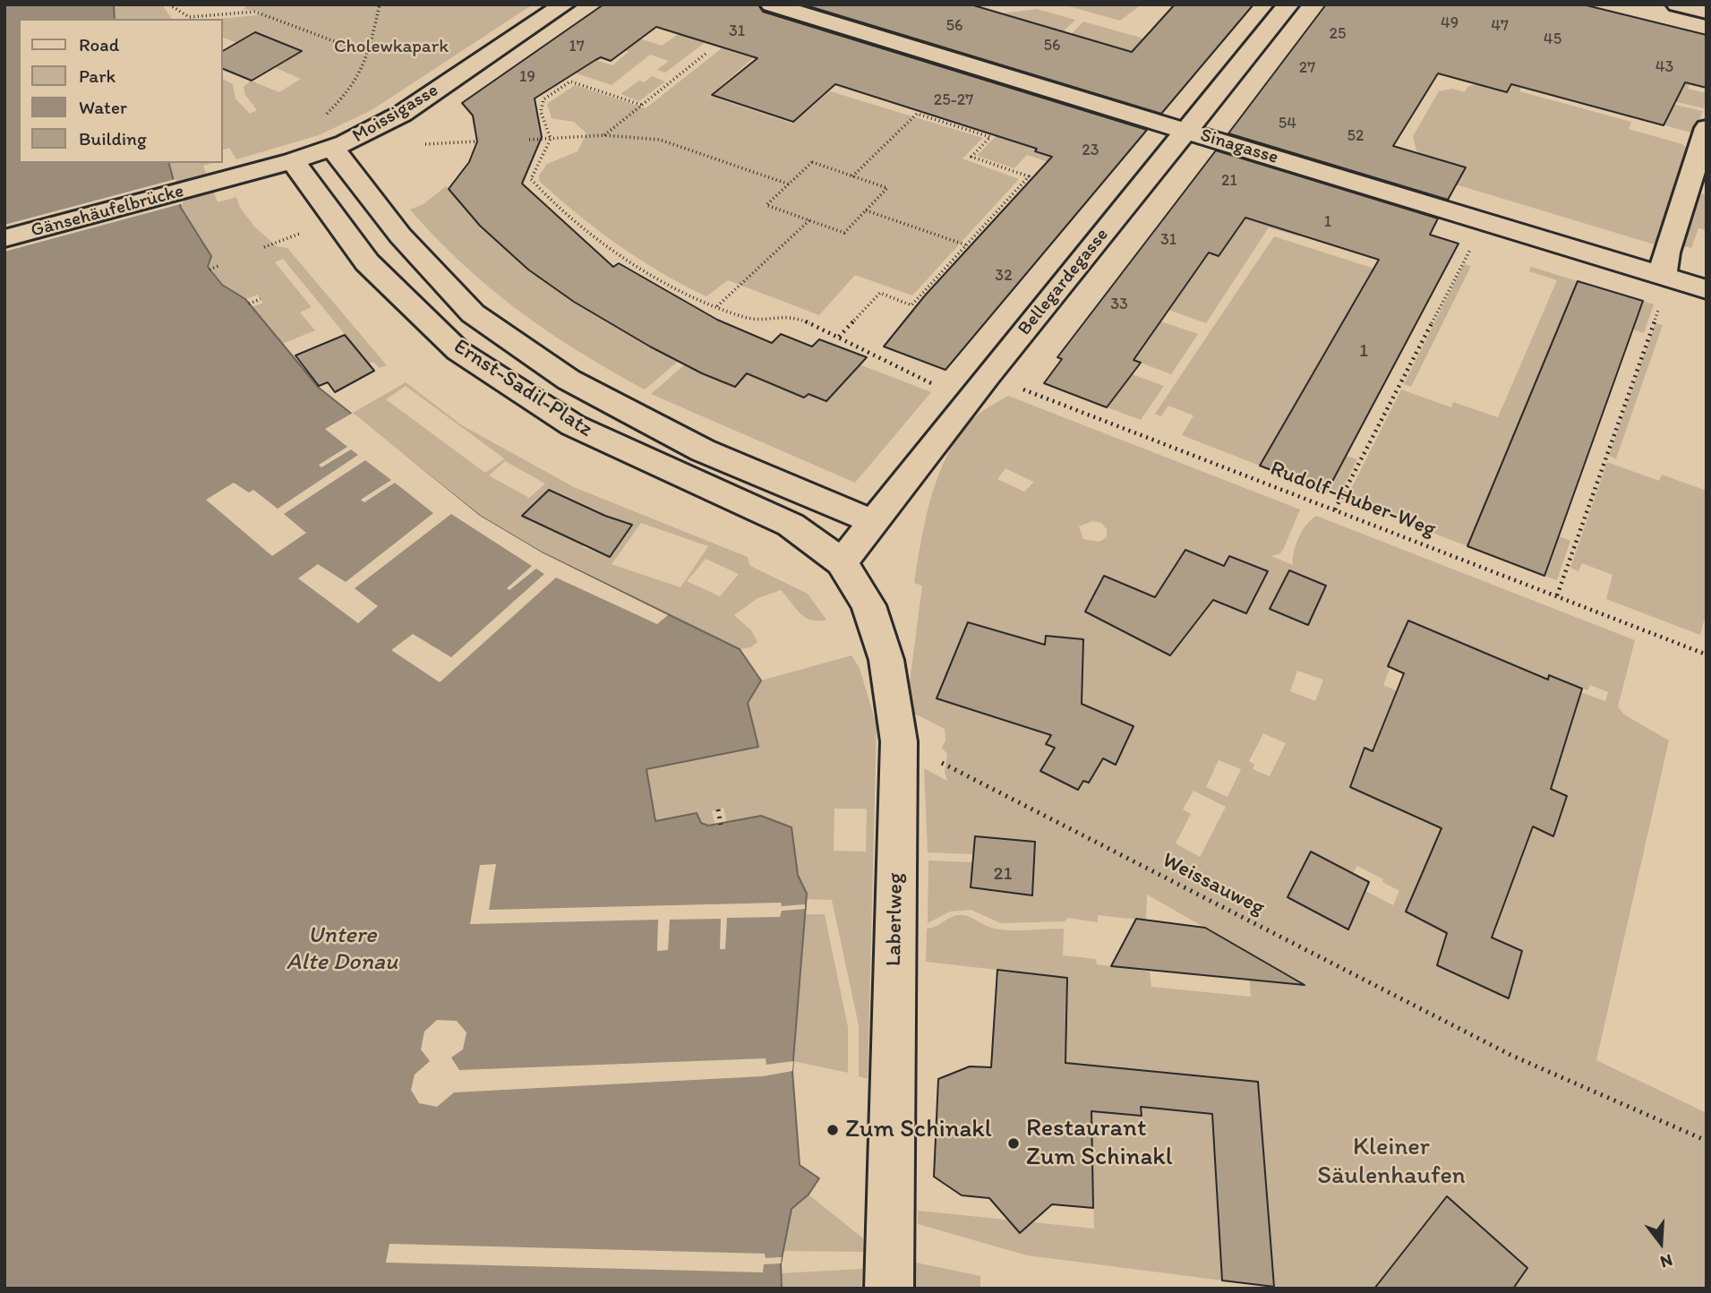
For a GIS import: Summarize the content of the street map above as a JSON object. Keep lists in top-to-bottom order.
{
  "streets": {
    "street": [
      "Moissigasse",
      "Sinagasse",
      "Gänsehäufelbrücke",
      "Bellegardegasse",
      "Ernst-Sadil-Platz",
      "Laberlweg"
    ],
    "path": ["Rudolf-Huber-Weg", "Weissauweg"]
  },
  "crossings": [
    ["Moissigasse", "Gänsehäufelbrücke"],
    ["Moissigasse", "Ernst-Sadil-Platz"],
    ["Sinagasse", "Bellegardegasse"],
    ["Bellegardegasse", "Ernst-Sadil-Platz"],
    ["Bellegardegasse", "Rudolf-Huber-Weg"],
    ["Bellegardegasse", "Laberlweg"],
    ["Ernst-Sadil-Platz", "Laberlweg"],
    ["Weissauweg", "Laberlweg"]
  ],
  "water": ["Untere Alte Donau"],
  "parks": ["Cholewkapark", "Kleiner Säulenhaufen"],
  "places": ["Zum Schinakl", "Restaurant Zum Schinakl"],
  "house_numbers": [
    "49",
    "56",
    "47",
    "31",
    "25",
    "45",
    "56",
    "17",
    "43",
    "27",
    "19",
    "25-27",
    "54",
    "52",
    "23",
    "21",
    "1",
    "31",
    "32",
    "33",
    "1",
    "21"
  ],
  "legend": [
    "Road",
    "Park",
    "Water",
    "Building"
  ],
  "north": "bottom"
}
